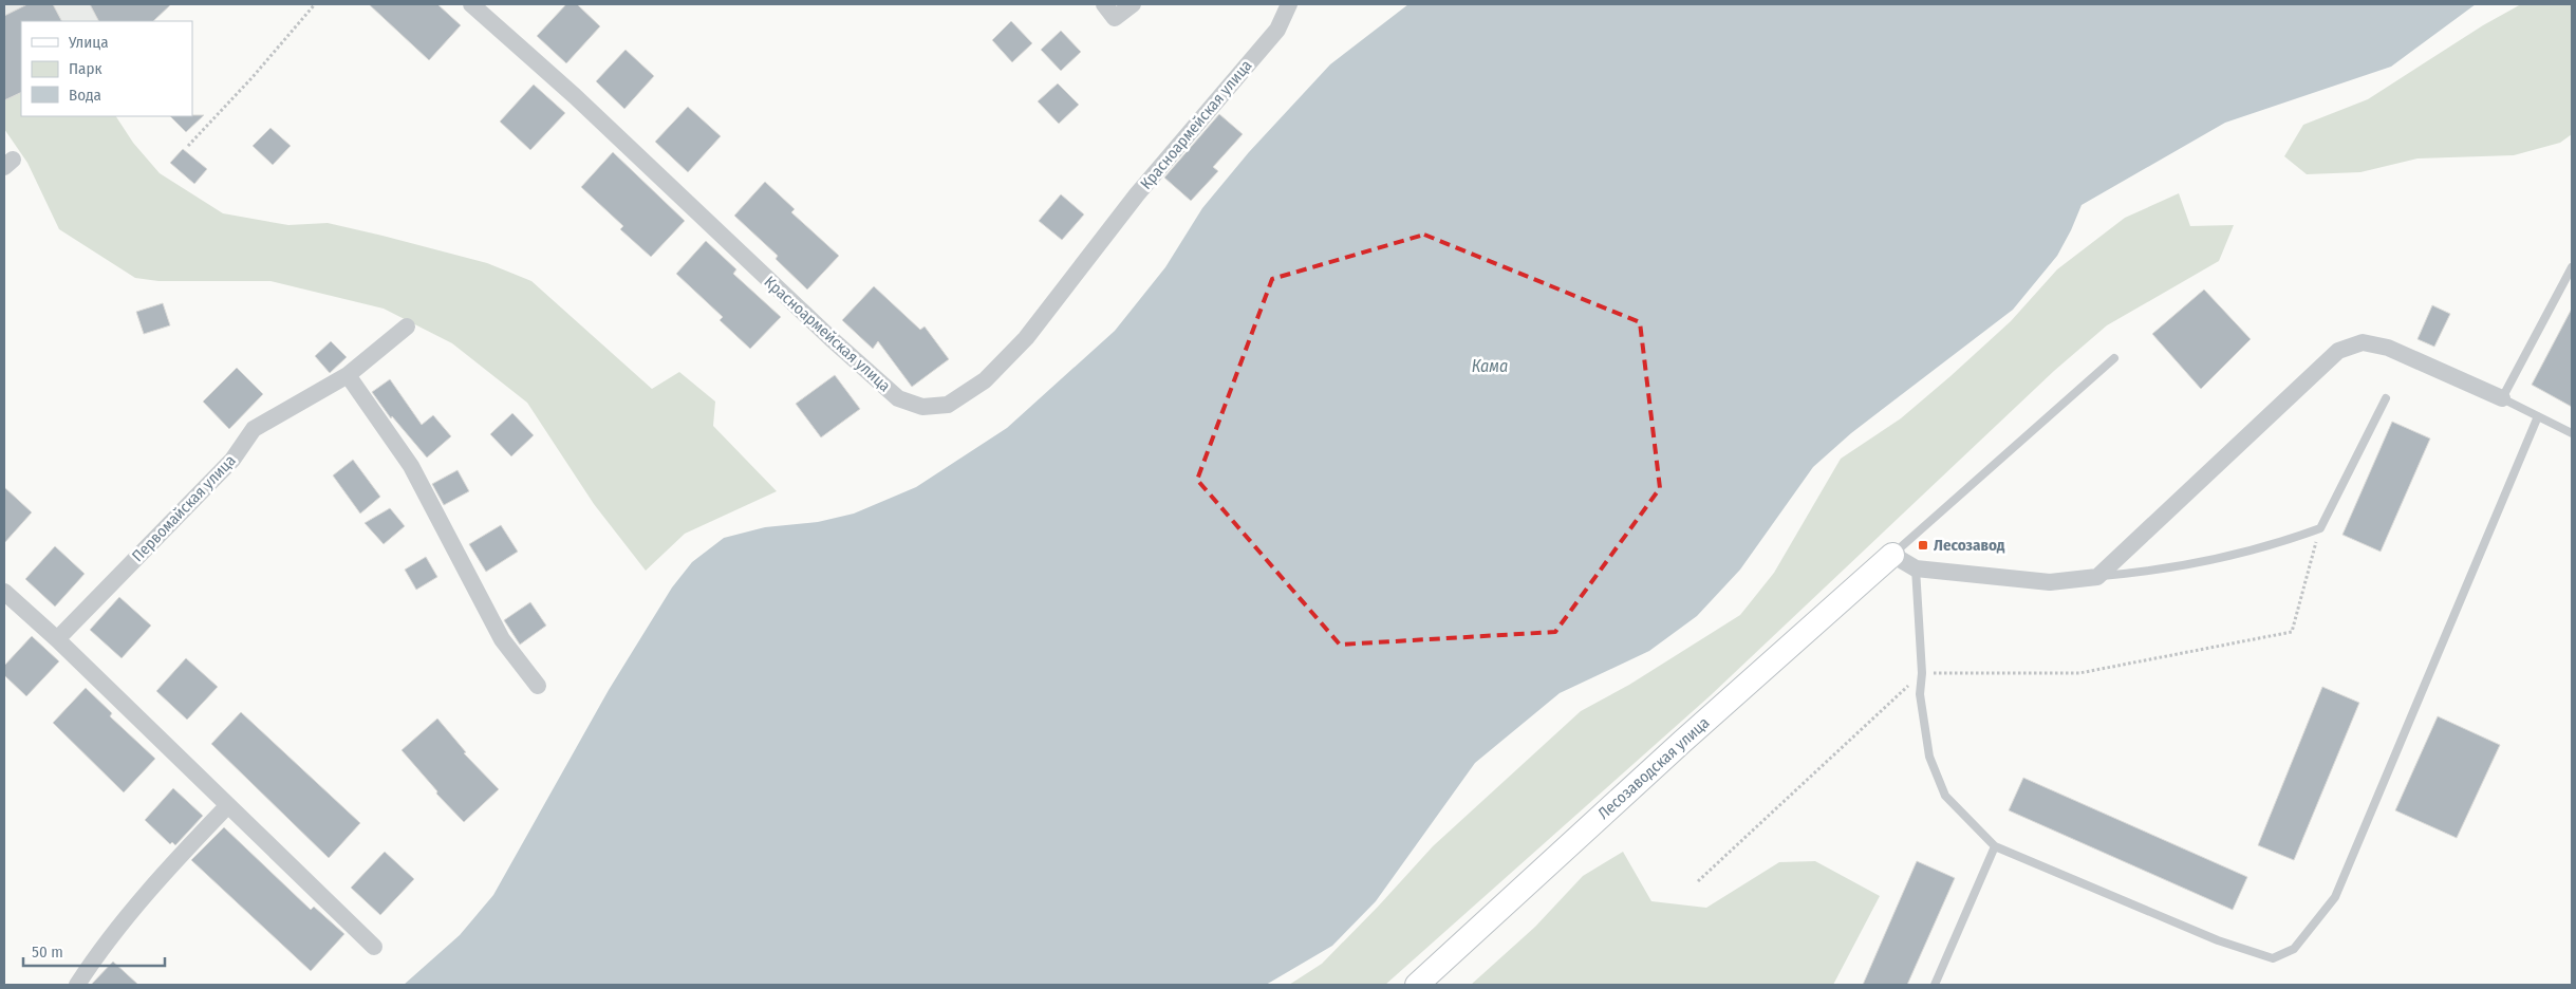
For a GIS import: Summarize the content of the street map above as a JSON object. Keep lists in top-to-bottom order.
{
  "streets": {
    "street": ["Красноармейская улица", "Первомайская улица", "Лесозаводская улица"]
  },
  "water": ["Кама"],
  "places": {
    "transit": ["Лесозавод"]
  },
  "legend": ["Улица", "Парк", "Вода"],
  "scale_bar": "50 m"
}
